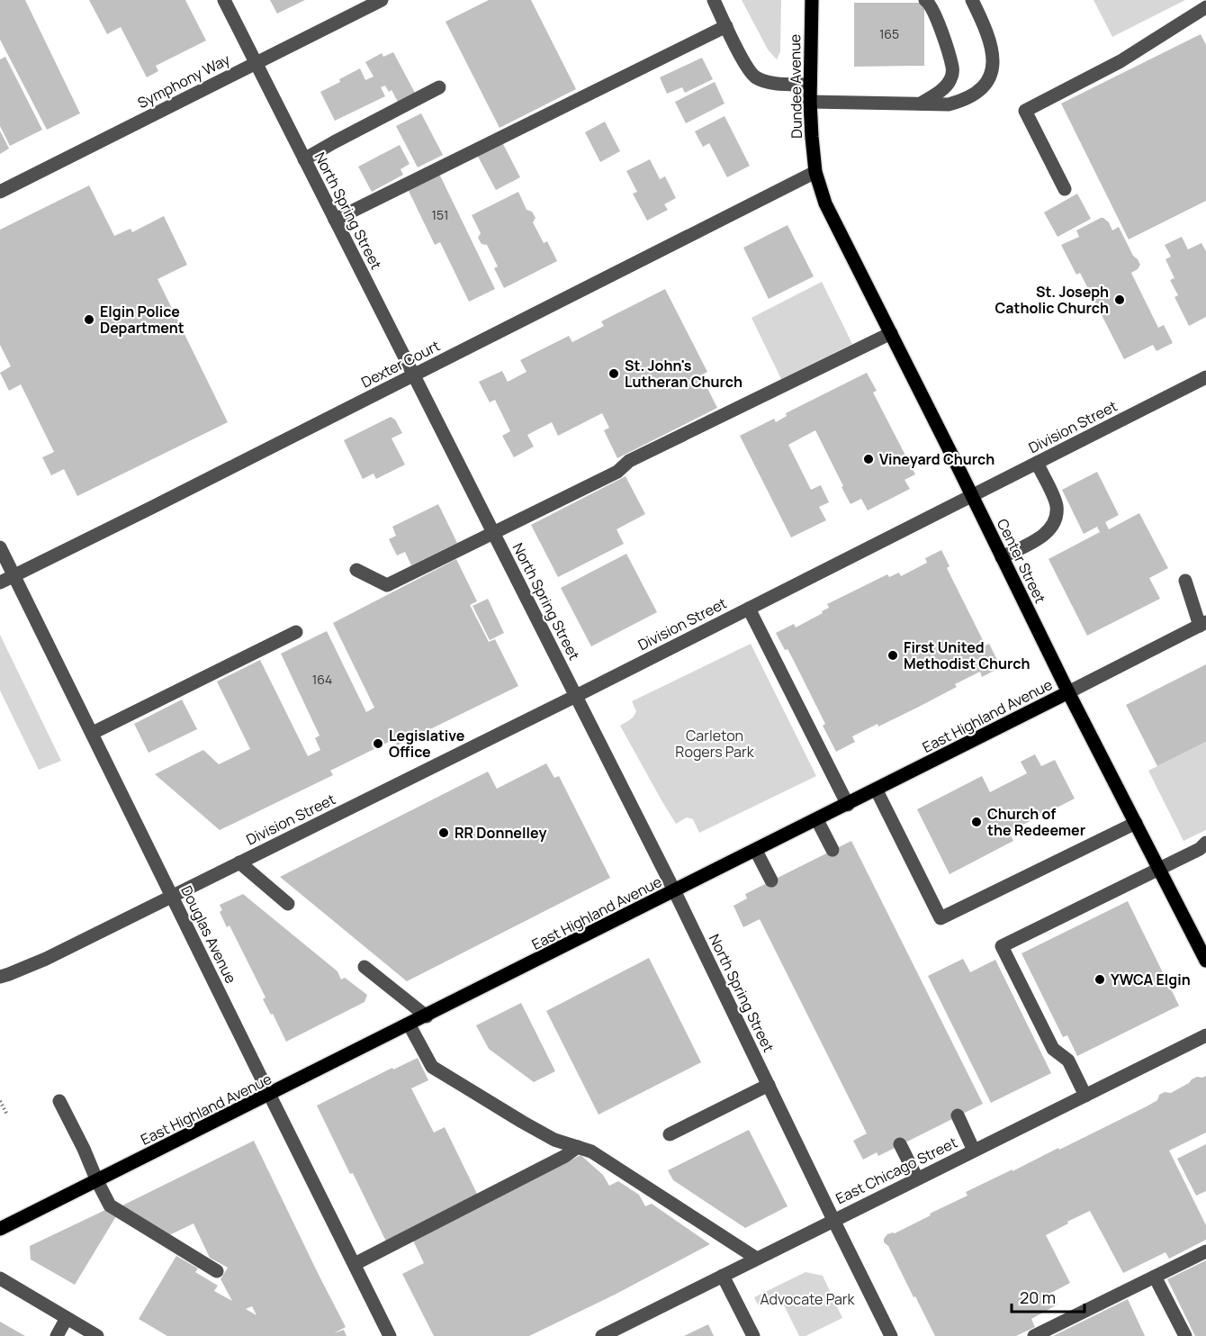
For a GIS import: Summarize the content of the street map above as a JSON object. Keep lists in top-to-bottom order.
{
  "streets": {
    "main road": ["Dundee Avenue", "Center Street", "East Highland Avenue"],
    "street": [
      "Symphony Way",
      "North Spring Street",
      "Dexter Court",
      "Division Street",
      "Douglas Avenue",
      "East Chicago Street"
    ]
  },
  "crossings": [
    ["Symphony Way", "North Spring Street"],
    ["Dundee Avenue", "Dexter Court"],
    ["Dundee Avenue", "Center Street"],
    ["North Spring Street", "Dexter Court"],
    ["North Spring Street", "Division Street"],
    ["North Spring Street", "East Highland Avenue"],
    ["North Spring Street", "East Chicago Street"],
    ["Dexter Court", "Center Street"],
    ["Dexter Court", "Douglas Avenue"],
    ["Division Street", "Center Street"],
    ["Division Street", "Douglas Avenue"],
    ["Center Street", "East Highland Avenue"],
    ["East Highland Avenue", "Douglas Avenue"]
  ],
  "parks": ["Carleton Rogers Park", "Advocate Park"],
  "places": [
    "St. Joseph Catholic Church",
    "Elgin Police Department",
    "St. John's Lutheran Church",
    "Vineyard Church",
    "First United Methodist Church",
    "Legislative Office",
    "Church of the Redeemer",
    "RR Donnelley",
    "YWCA Elgin"
  ],
  "house_numbers": ["165", "151", "164"],
  "scale_bar": "20 m"
}
